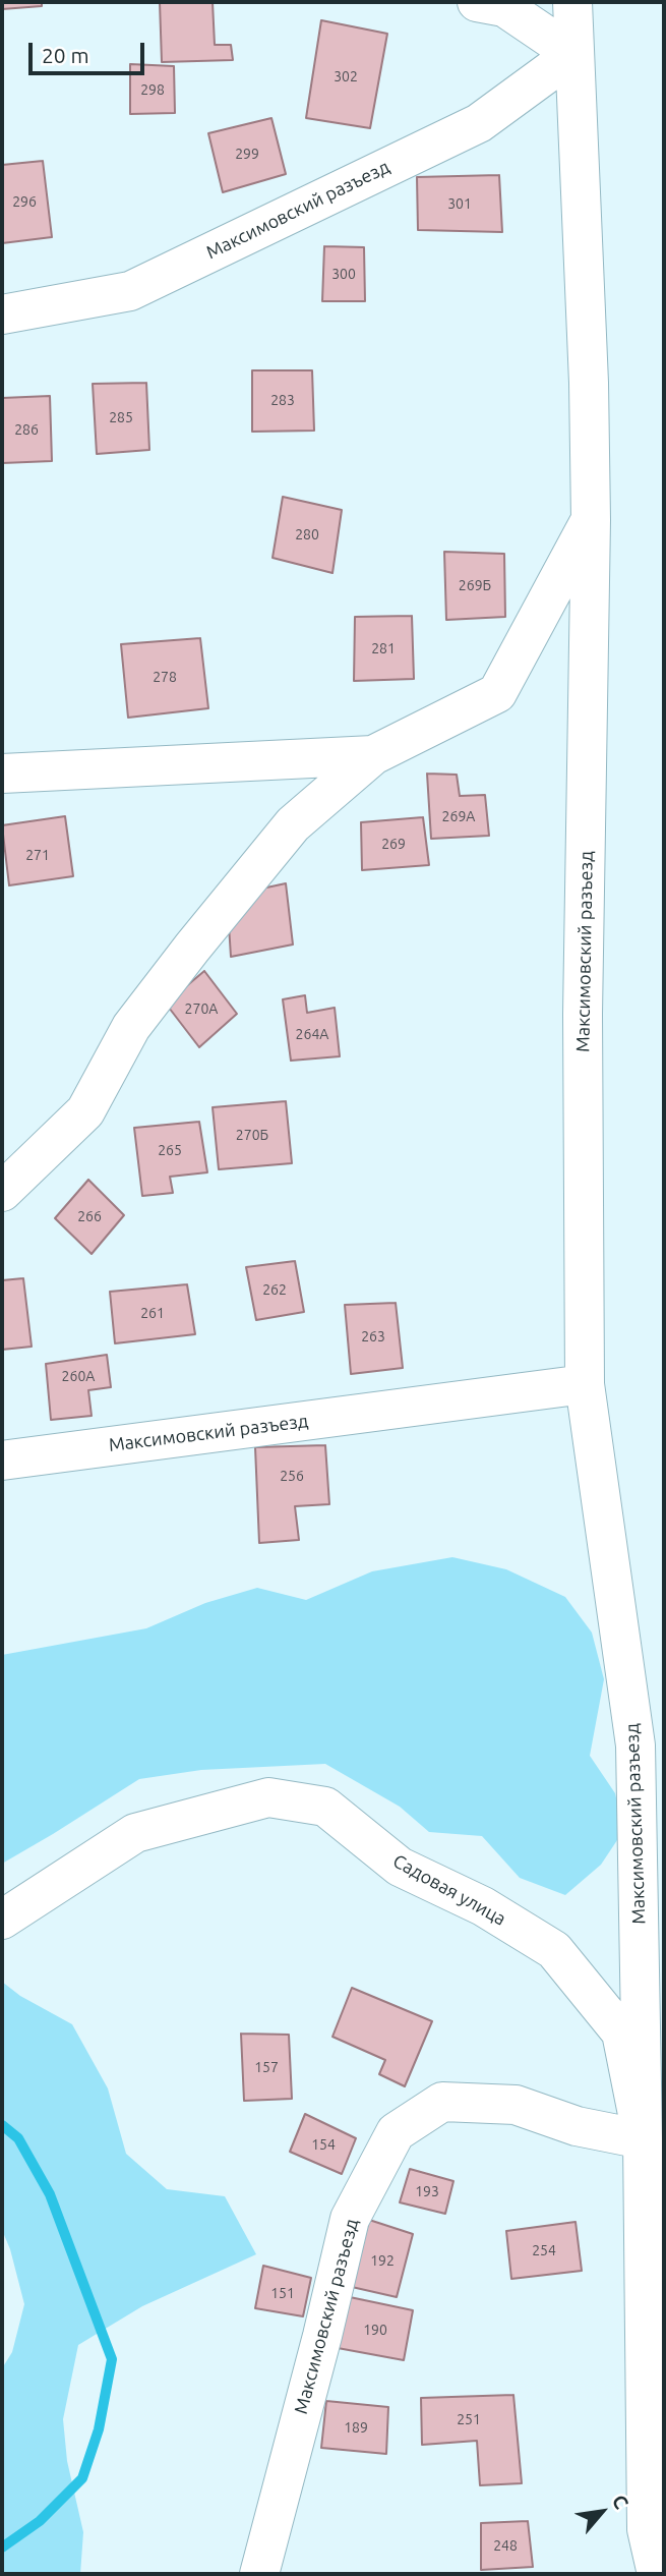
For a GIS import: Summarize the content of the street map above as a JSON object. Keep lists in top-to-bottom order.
{
  "streets": {
    "street": ["Максимовский разъезд", "Садовая улица"]
  },
  "crossings": [
    ["Максимовский разъезд", "Садовая улица"]
  ],
  "house_numbers": [
    "302",
    "298",
    "299",
    "296",
    "301",
    "300",
    "283",
    "285",
    "286",
    "280",
    "269Б",
    "281",
    "278",
    "269А",
    "269",
    "271",
    "270А",
    "264А",
    "270Б",
    "265",
    "266",
    "262",
    "261",
    "263",
    "260А",
    "256",
    "157",
    "154",
    "193",
    "254",
    "192",
    "151",
    "190",
    "251",
    "189",
    "248"
  ],
  "scale_bar": "20 m",
  "north": "top right"
}
